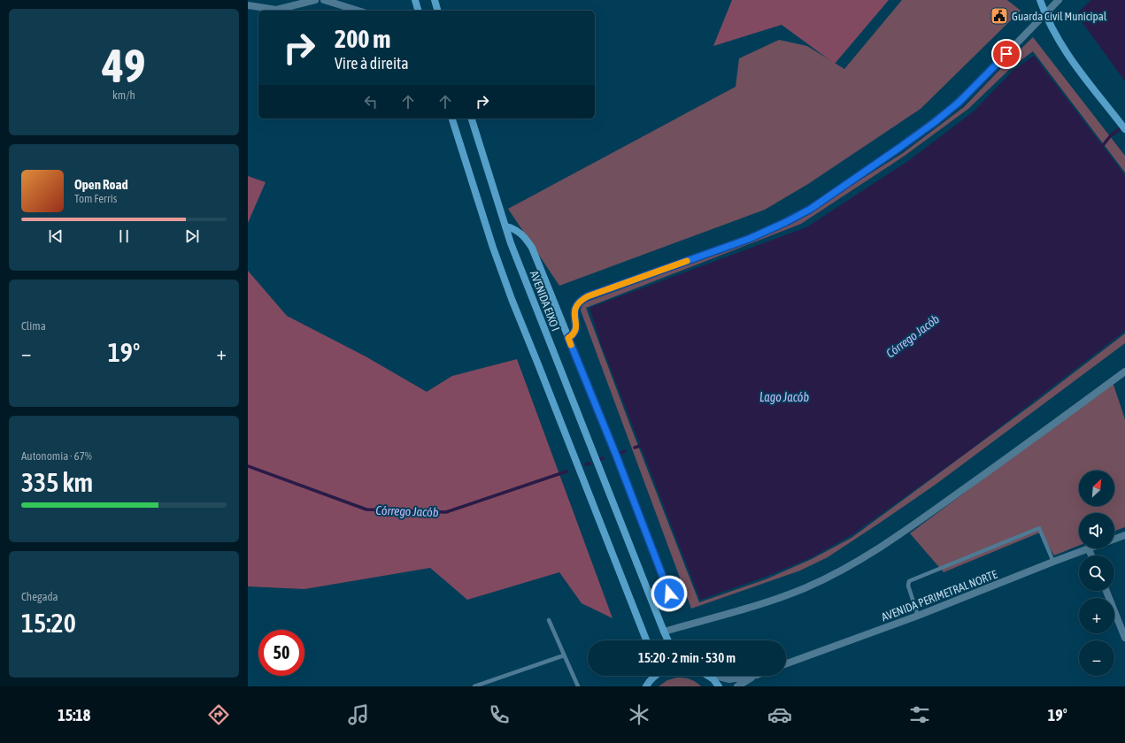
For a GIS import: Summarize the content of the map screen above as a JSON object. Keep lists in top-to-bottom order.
{
  "streets": {
    "main road": ["AVENIDA EIXO I"],
    "street": ["AVENIDA PERIMETRAL NORTE"]
  },
  "water": ["Córrego Jacób", "Lago Jacób"],
  "places": {
    "public building": ["Guarda Civil Municipal"]
  },
  "north": "top right",
  "page": {
    "tile": [
      ["49", "km/h"],
      "Clima",
      ["Autonomia · 67%", "335 km"],
      ["Chegada", "15:20"]
    ],
    "turn": ["200 m", "Vire à direita"],
    "song": ["Open Road", "Tom Ferris"],
    "heat": ["−", "19°", "+"],
    "map_buttons": ["+", "−"],
    "limit": "50",
    "trip": "15:20 · 2 min · 530 m",
    "tabs": ["15:18", "19°"]
  }
}
